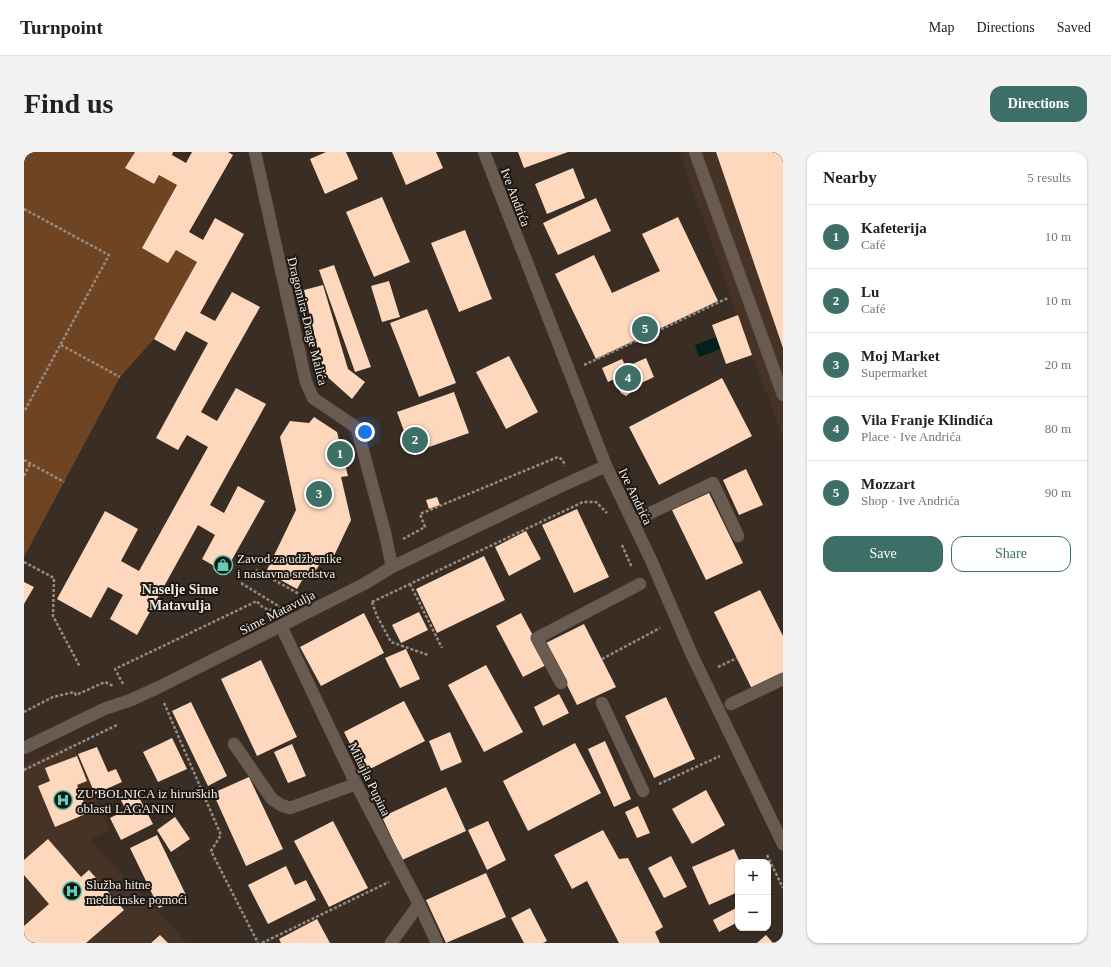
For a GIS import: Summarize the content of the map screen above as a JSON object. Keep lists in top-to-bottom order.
{
  "streets": {
    "street": [
      "Ive Andrića",
      "Dragomira-Drage Malića",
      "Sime Matavulja",
      "Mihajla Pupina"
    ]
  },
  "crossings": [
    ["Ive Andrića", "Sime Matavulja"],
    ["Dragomira-Drage Malića", "Sime Matavulja"],
    ["Sime Matavulja", "Mihajla Pupina"]
  ],
  "districts": ["Naselje Sime Matavulja"],
  "places": {
    "shop": ["Zavod za udžbenike i nastavna sredstva"],
    "hospital": ["ZU BOLNICA iz hirurških oblasti LAGANIN", "Služba hitne medicinske pomoći"]
  },
  "page": {
    "header": "Turnpoint",
    "nav": ["Map", "Directions", "Saved"],
    "buttons": [
      "Directions",
      ["Save", "Share"]
    ],
    "title": "Find us",
    "heading": ["Nearby", "5 results"],
    "list": [
      {
        "mark": "1",
        "name": "Kafeterija",
        "note": "Café",
        "value": "10 m"
      },
      {
        "mark": "2",
        "name": "Lu",
        "note": "Café",
        "value": "10 m"
      },
      {
        "mark": "3",
        "name": "Moj Market",
        "note": "Supermarket",
        "value": "20 m"
      },
      {
        "mark": "4",
        "name": "Vila Franje Klindića",
        "note": "Place · Ive Andrića",
        "value": "80 m"
      },
      {
        "mark": "5",
        "name": "Mozzart",
        "note": "Shop · Ive Andrića",
        "value": "90 m"
      }
    ],
    "pins": [
      "5",
      "4",
      "2",
      "1",
      "3"
    ],
    "map_buttons": ["+", "−"]
  }
}
